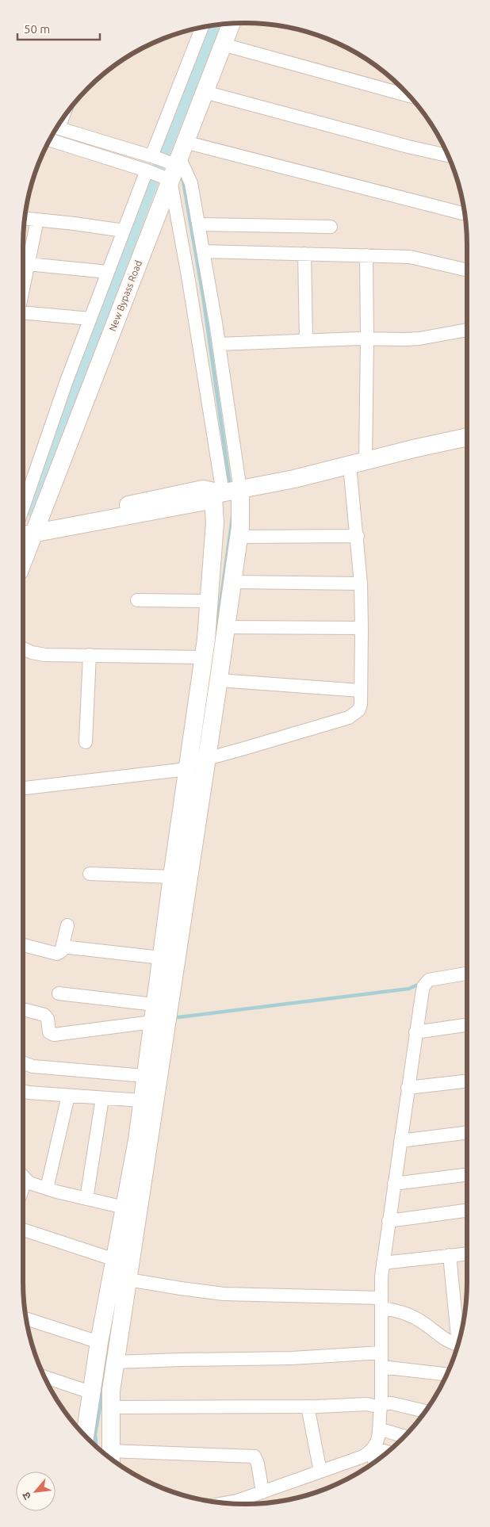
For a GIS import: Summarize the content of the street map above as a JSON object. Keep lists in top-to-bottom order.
{
  "streets": {
    "street": ["New Bypass Road"]
  },
  "scale_bar": "50 m",
  "north": "bottom left"
}
